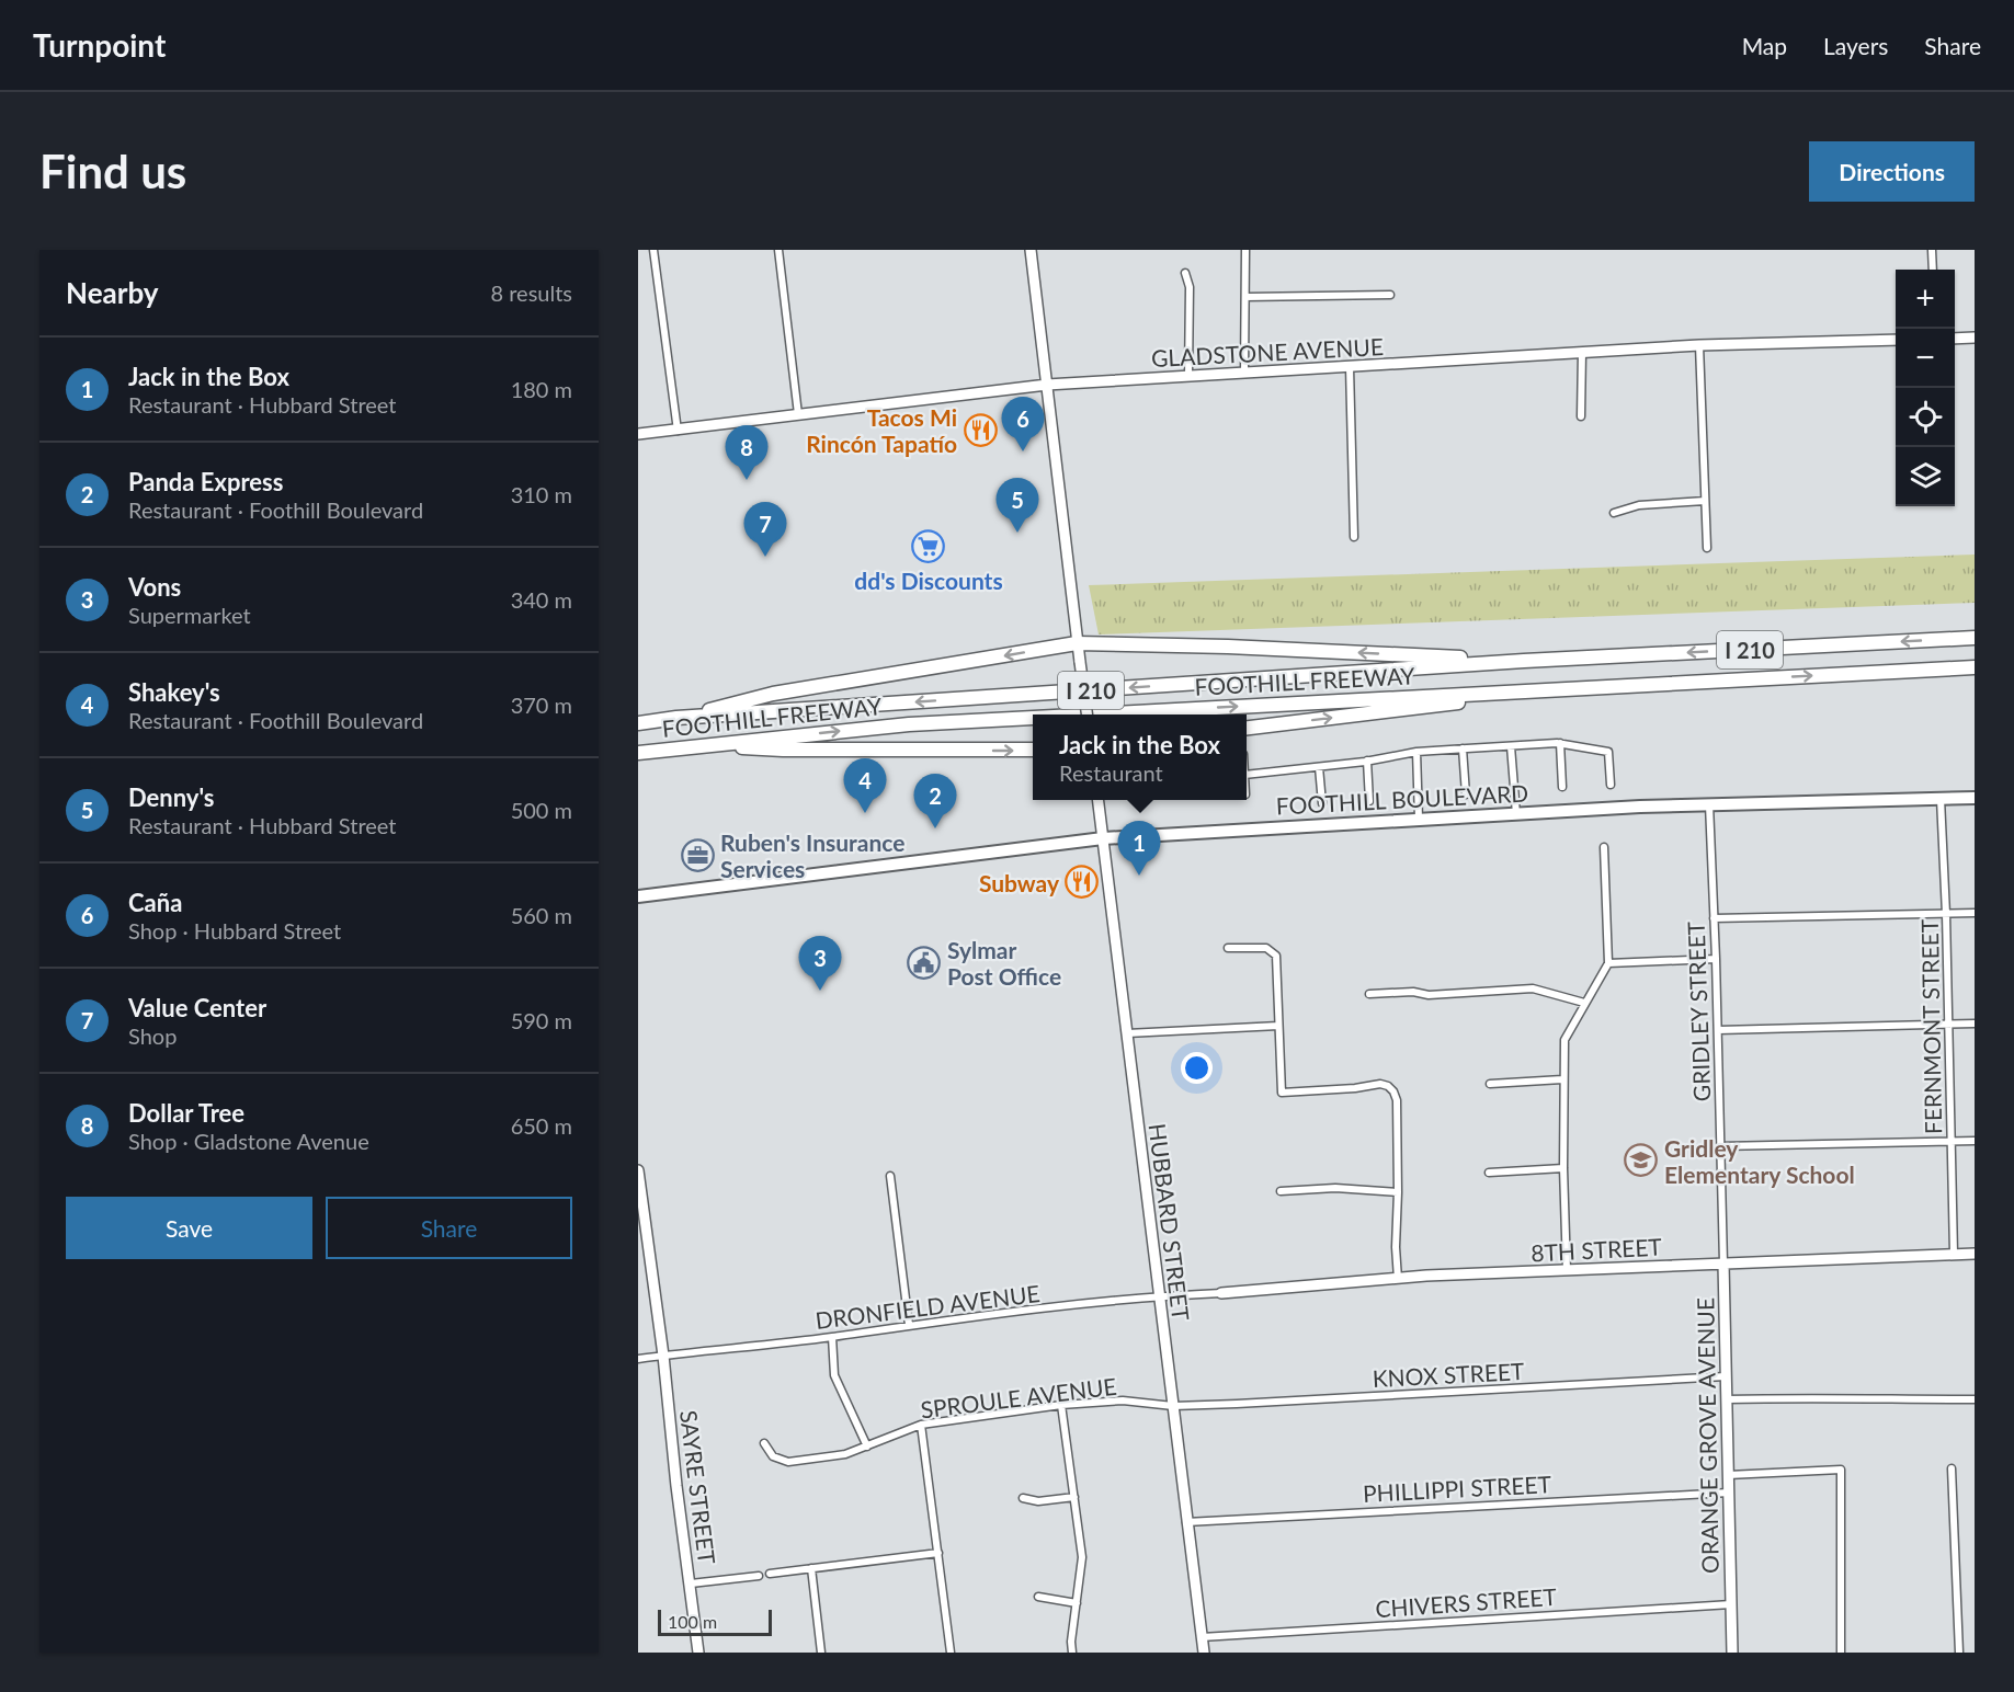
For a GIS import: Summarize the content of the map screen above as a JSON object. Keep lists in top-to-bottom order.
{
  "streets": {
    "highway": ["I 210", "FOOTHILL FREEWAY"],
    "main road": ["FOOTHILL BOULEVARD"],
    "street": [
      "GLADSTONE AVENUE",
      "GRIDLEY STREET",
      "FERNMONT STREET",
      "HUBBARD STREET",
      "8TH STREET",
      "DRONFIELD AVENUE",
      "KNOX STREET",
      "SPROULE AVENUE",
      "ORANGE GROVE AVENUE",
      "SAYRE STREET",
      "PHILLIPPI STREET",
      "CHIVERS STREET"
    ]
  },
  "crossings": [
    ["FOOTHILL BOULEVARD", "GRIDLEY STREET"],
    ["FOOTHILL BOULEVARD", "FERNMONT STREET"],
    ["FOOTHILL BOULEVARD", "HUBBARD STREET"],
    ["GRIDLEY STREET", "ORANGE GROVE AVENUE"],
    ["FERNMONT STREET", "8TH STREET"],
    ["HUBBARD STREET", "DRONFIELD AVENUE"],
    ["HUBBARD STREET", "KNOX STREET"],
    ["HUBBARD STREET", "SPROULE AVENUE"],
    ["HUBBARD STREET", "PHILLIPPI STREET"],
    ["HUBBARD STREET", "CHIVERS STREET"],
    ["8TH STREET", "DRONFIELD AVENUE"],
    ["8TH STREET", "ORANGE GROVE AVENUE"],
    ["DRONFIELD AVENUE", "SAYRE STREET"],
    ["KNOX STREET", "SPROULE AVENUE"],
    ["KNOX STREET", "ORANGE GROVE AVENUE"],
    ["ORANGE GROVE AVENUE", "PHILLIPPI STREET"],
    ["ORANGE GROVE AVENUE", "CHIVERS STREET"]
  ],
  "places": {
    "restaurant": ["Tacos Mi Rincón Tapatío", "Subway"],
    "supermarket": ["dd's Discounts"],
    "office": ["Ruben's Insurance Services"],
    "public building": ["Sylmar Post Office"],
    "school or university": ["Gridley Elementary School"]
  },
  "scale_bar": "100 m",
  "page": {
    "header": "Turnpoint",
    "nav": ["Map", "Layers", "Share"],
    "buttons": [
      "Directions",
      ["Save", "Share"]
    ],
    "title": "Find us",
    "heading": ["Nearby", "8 results"],
    "map_buttons": ["+", "−"],
    "list": [
      {
        "mark": "1",
        "name": "Jack in the Box",
        "note": "Restaurant · Hubbard Street",
        "value": "180 m"
      },
      {
        "mark": "2",
        "name": "Panda Express",
        "note": "Restaurant · Foothill Boulevard",
        "value": "310 m"
      },
      {
        "mark": "3",
        "name": "Vons",
        "note": "Supermarket",
        "value": "340 m"
      },
      {
        "mark": "4",
        "name": "Shakey's",
        "note": "Restaurant · Foothill Boulevard",
        "value": "370 m"
      },
      {
        "mark": "5",
        "name": "Denny's",
        "note": "Restaurant · Hubbard Street",
        "value": "500 m"
      },
      {
        "mark": "6",
        "name": "Caña",
        "note": "Shop · Hubbard Street",
        "value": "560 m"
      },
      {
        "mark": "7",
        "name": "Value Center",
        "note": "Shop",
        "value": "590 m"
      },
      {
        "mark": "8",
        "name": "Dollar Tree",
        "note": "Shop · Gladstone Avenue",
        "value": "650 m"
      }
    ],
    "pins": [
      "6",
      "8",
      "5",
      "7",
      "4",
      "2",
      "1",
      "3"
    ],
    "popup": ["Jack in the Box", "Restaurant"],
    "scale": "100 m"
  }
}
